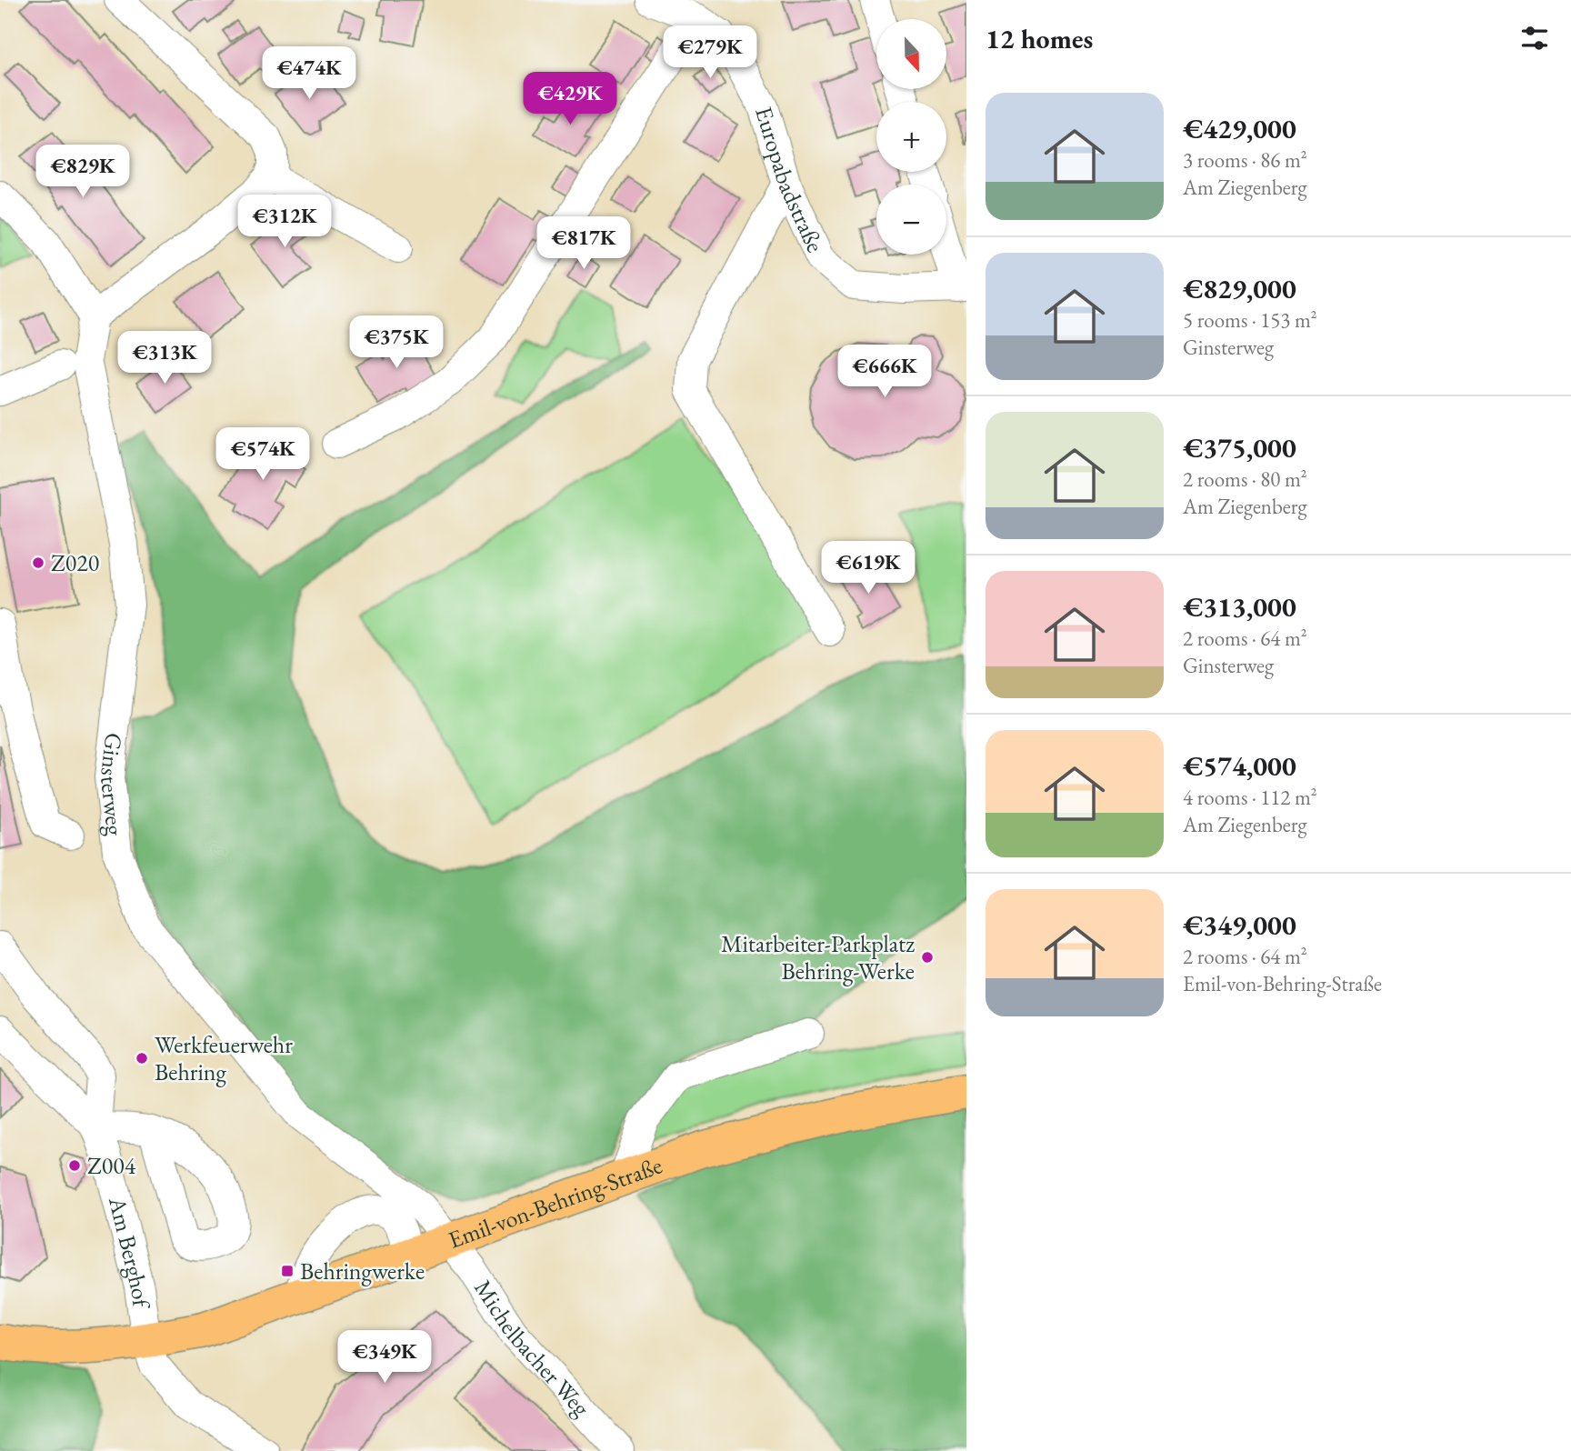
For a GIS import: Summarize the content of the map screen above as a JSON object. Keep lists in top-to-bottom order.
{
  "streets": {
    "main road": ["Emil-von-Behring-Straße"],
    "street": [
      "Europabadstraße",
      "Ginsterweg",
      "Am Berghof",
      "Michelbacher Weg"
    ]
  },
  "crossings": [
    ["Ginsterweg", "Emil-von-Behring-Straße"],
    ["Ginsterweg", "Michelbacher Weg"],
    ["Emil-von-Behring-Straße", "Am Berghof"],
    ["Emil-von-Behring-Straße", "Michelbacher Weg"]
  ],
  "places": {
    "other": [
      "Z020",
      "Mitarbeiter-Parkplatz Behring-Werke",
      "Werkfeuerwehr Behring",
      "Z004"
    ],
    "transit": ["Behringwerke"]
  },
  "north": "bottom",
  "page": {
    "heading": "12 homes",
    "map_buttons": ["+", "−"],
    "price": [
      "€279K",
      "€474K",
      "€429K",
      "€829K",
      "€312K",
      "€817K",
      "€375K",
      "€313K",
      "€666K",
      "€574K",
      "€619K",
      "€349K"
    ],
    "list": [
      {
        "name": "€429,000",
        "note": "3 rooms · 86 m² · Am Ziegenberg"
      },
      {
        "name": "€829,000",
        "note": "5 rooms · 153 m² · Ginsterweg"
      },
      {
        "name": "€375,000",
        "note": "2 rooms · 80 m² · Am Ziegenberg"
      },
      {
        "name": "€313,000",
        "note": "2 rooms · 64 m² · Ginsterweg"
      },
      {
        "name": "€574,000",
        "note": "4 rooms · 112 m² · Am Ziegenberg"
      },
      {
        "name": "€349,000",
        "note": "2 rooms · 64 m² · Emil-von-Behring-Straße"
      }
    ]
  }
}
